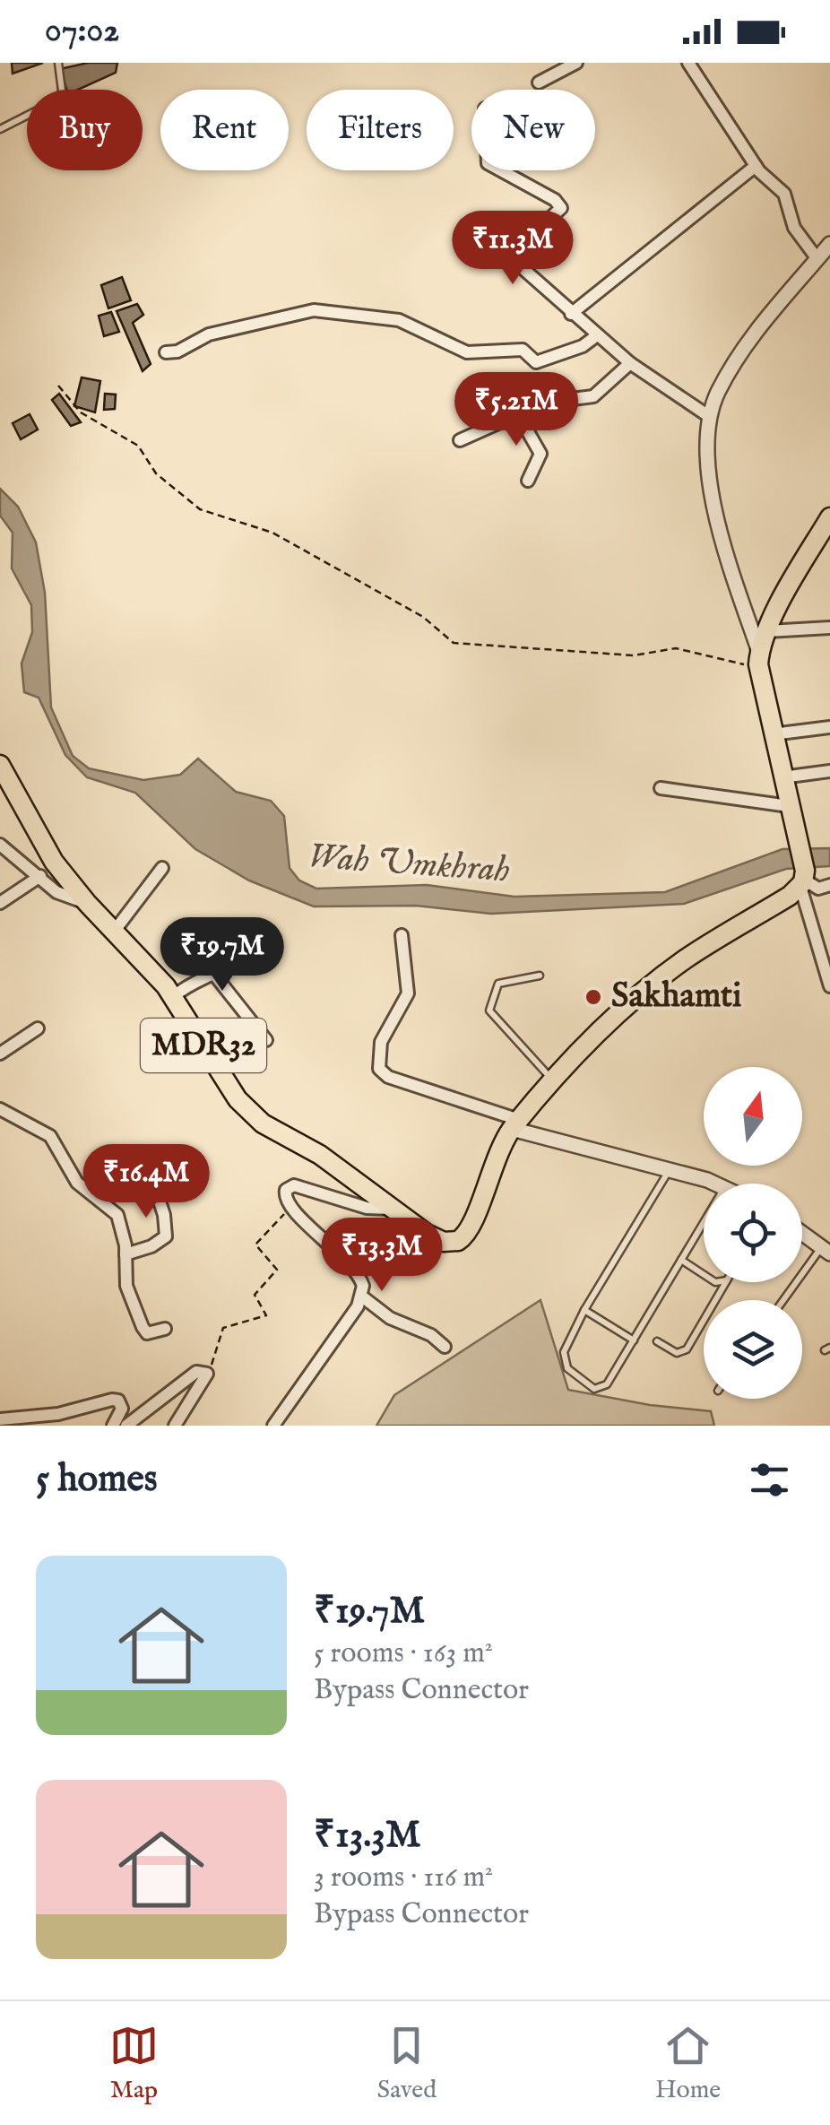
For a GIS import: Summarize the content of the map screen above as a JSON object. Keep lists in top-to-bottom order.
{
  "streets": {
    "main road": ["MDR32"]
  },
  "water": ["Wah Umkhrah"],
  "places": ["Sakhamti"],
  "north": "top",
  "page": {
    "status": "07:02",
    "chip": [
      "Buy",
      "Rent",
      "Filters",
      "New"
    ],
    "price": [
      "₹11.3M",
      "₹5.21M",
      "₹19.7M",
      "₹16.4M",
      "₹13.3M"
    ],
    "heading": "5 homes",
    "list": [
      {
        "name": "₹19.7M",
        "note": "5 rooms · 163 m² · Bypass Connector"
      },
      {
        "name": "₹13.3M",
        "note": "3 rooms · 116 m² · Bypass Connector"
      }
    ],
    "tabs": ["Map", "Saved", "Home"]
  }
}
